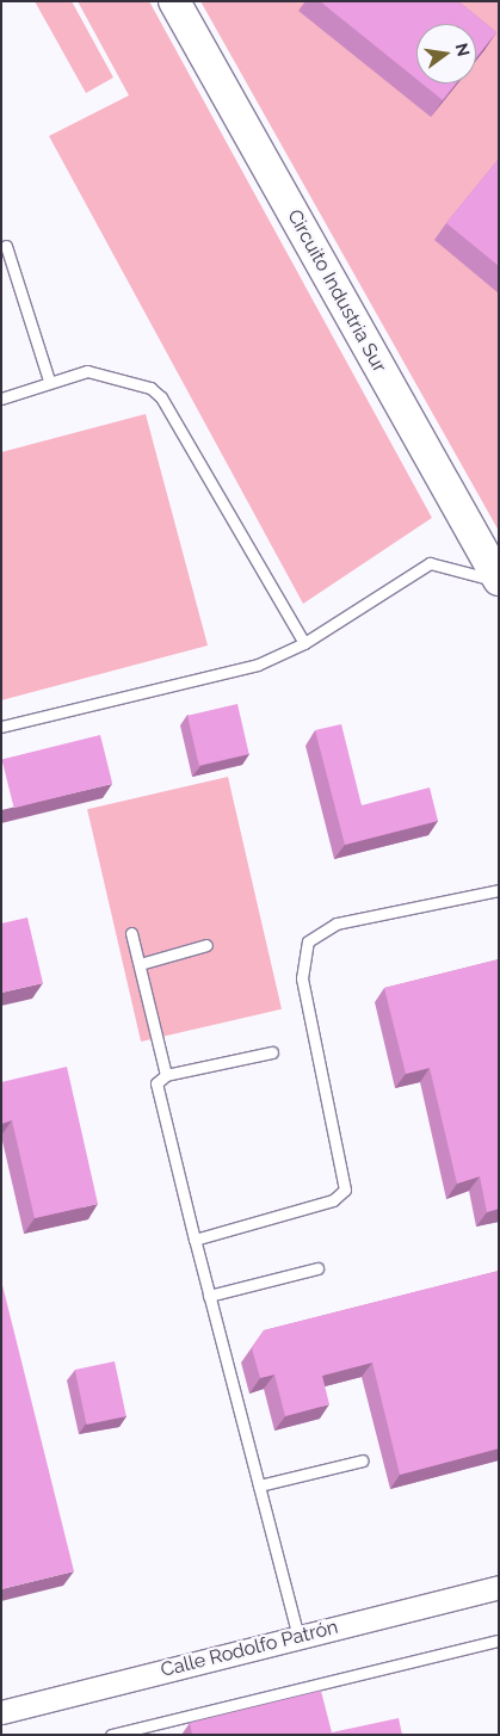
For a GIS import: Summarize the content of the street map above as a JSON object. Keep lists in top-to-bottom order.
{
  "streets": {
    "main road": ["Circuito Industria Sur"],
    "street": ["Calle Rodolfo Patrón"]
  },
  "north": "right"
}
